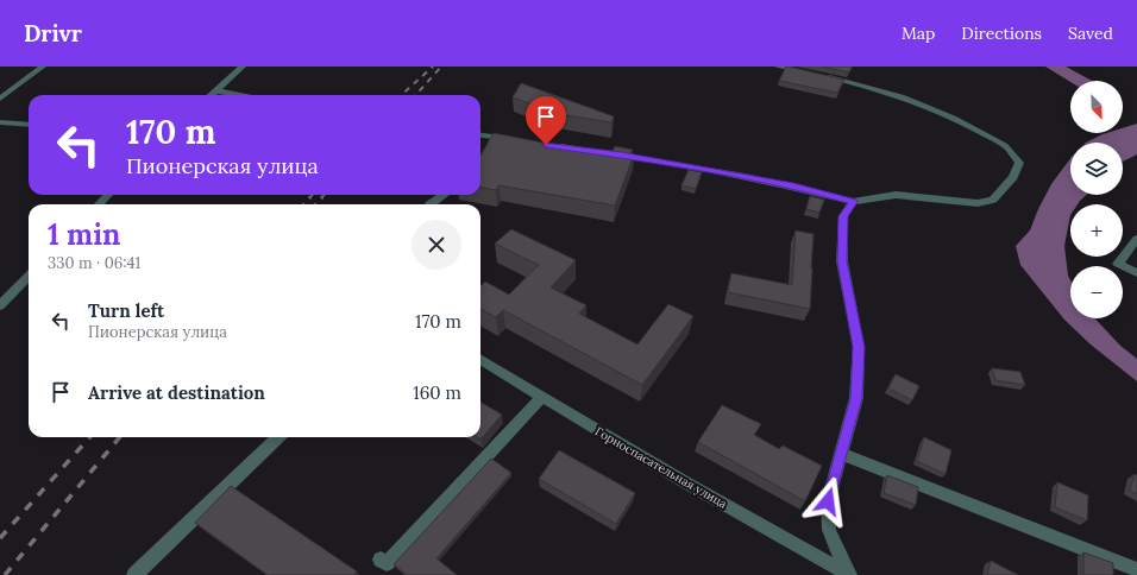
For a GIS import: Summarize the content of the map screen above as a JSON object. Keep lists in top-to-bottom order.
{
  "streets": {
    "street": ["Горноспасательная улица"]
  },
  "north": "bottom right",
  "page": {
    "header": "Drivr",
    "nav": ["Map", "Directions", "Saved"],
    "map_buttons": ["+", "−"],
    "turn": ["170 m", "Пионерская улица"],
    "heading": ["1 min", "330 m · 06:41"],
    "list": [
      {
        "name": "Turn left",
        "note": "Пионерская улица",
        "value": "170 m"
      },
      {
        "name": "Arrive at destination",
        "value": "160 m"
      }
    ]
  }
}
